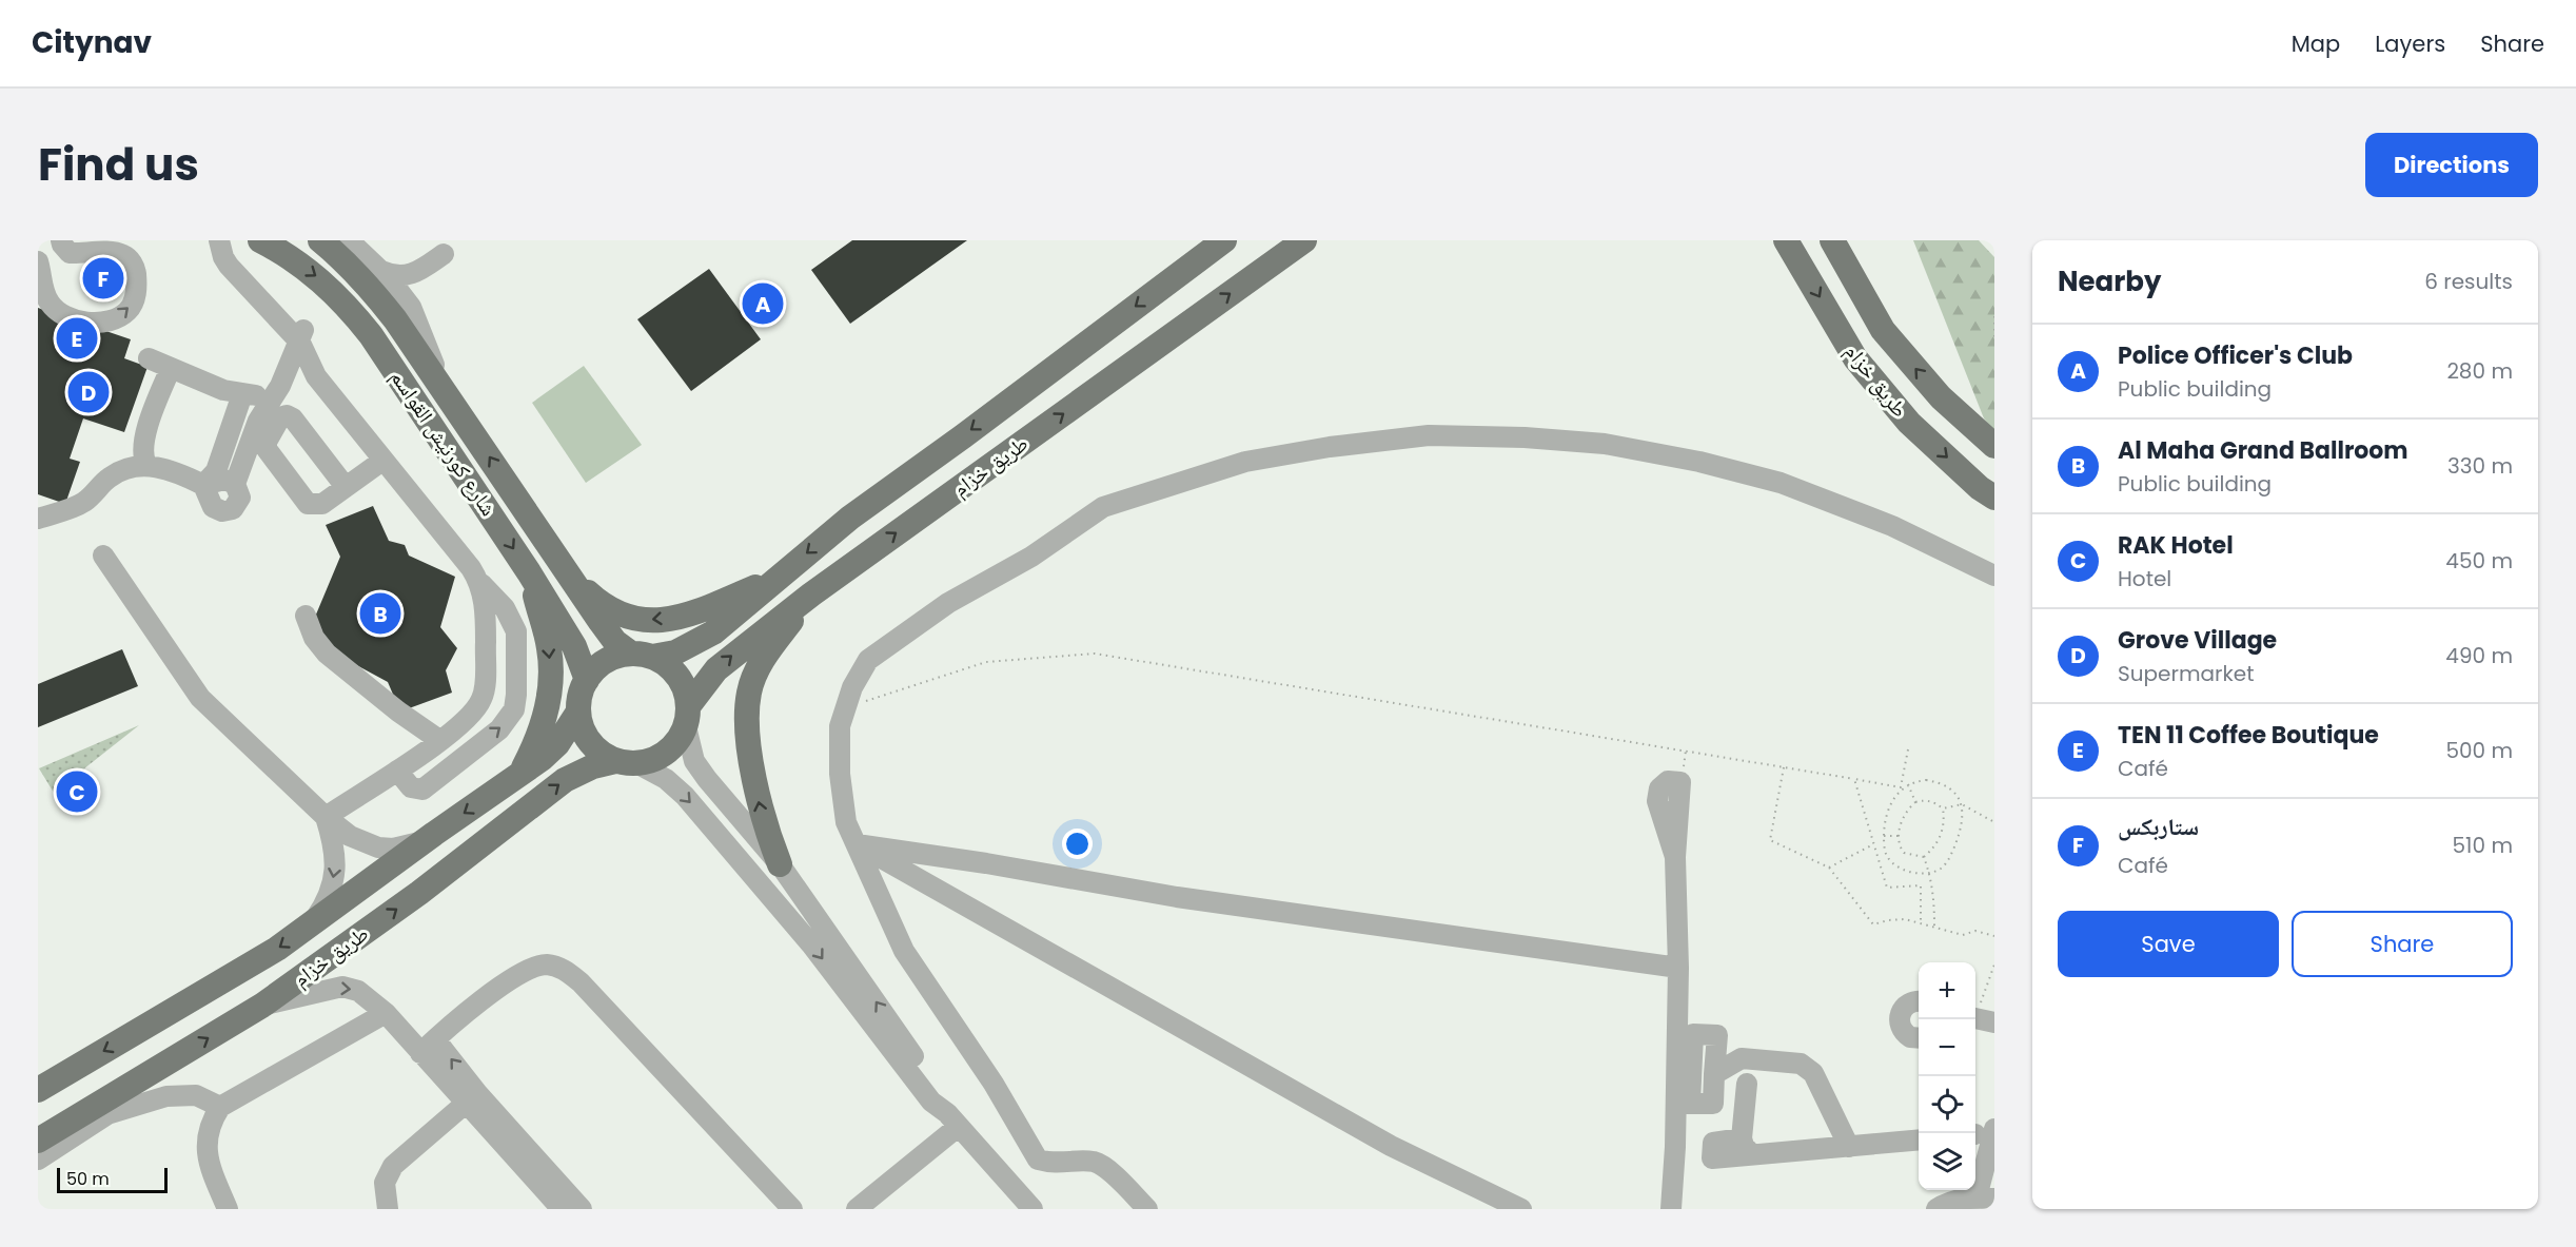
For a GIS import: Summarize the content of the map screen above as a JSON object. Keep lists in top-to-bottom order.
{
  "streets": {
    "main road": ["طريق خزام", "شارع كورنيش القواسم"]
  },
  "crossings": [
    ["طريق خزام", "شارع كورنيش القواسم"]
  ],
  "scale_bar": "50 m",
  "page": {
    "header": "Citynav",
    "nav": ["Map", "Layers", "Share"],
    "title": "Find us",
    "buttons": [
      "Directions",
      ["Save", "Share"]
    ],
    "heading": ["Nearby", "6 results"],
    "pins": [
      "F",
      "A",
      "E",
      "D",
      "B",
      "C"
    ],
    "list": [
      {
        "mark": "A",
        "name": "Police Officer's Club",
        "note": "Public building",
        "value": "280 m"
      },
      {
        "mark": "B",
        "name": "Al Maha Grand Ballroom",
        "note": "Public building",
        "value": "330 m"
      },
      {
        "mark": "C",
        "name": "RAK Hotel",
        "note": "Hotel",
        "value": "450 m"
      },
      {
        "mark": "D",
        "name": "Grove Village",
        "note": "Supermarket",
        "value": "490 m"
      },
      {
        "mark": "E",
        "name": "TEN 11 Coffee Boutique",
        "note": "Café",
        "value": "500 m"
      },
      {
        "mark": "F",
        "name": "ستاربكس",
        "note": "Café",
        "value": "510 m"
      }
    ],
    "map_buttons": ["+", "−"],
    "scale": "50 m"
  }
}
